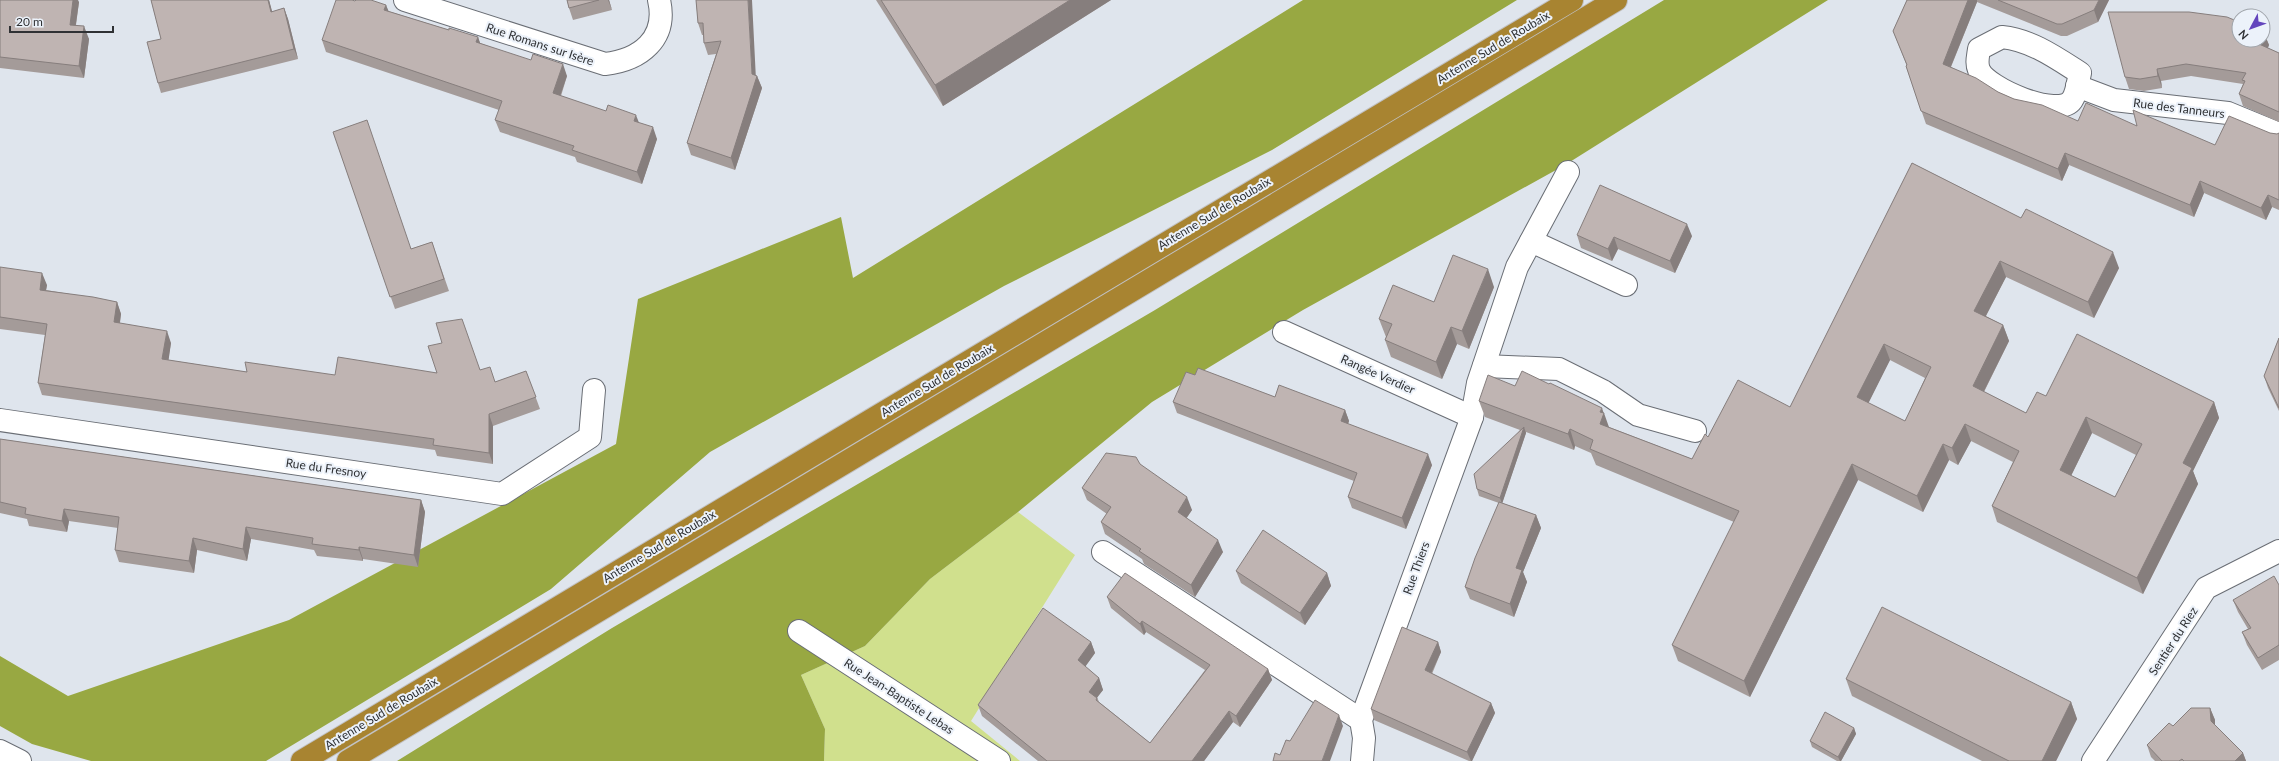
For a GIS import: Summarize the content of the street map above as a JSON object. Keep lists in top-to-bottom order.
{
  "streets": {
    "highway": ["Antenne Sud de Roubaix"],
    "street": [
      "Rue Romans sur Isère",
      "Rue des Tanneurs",
      "Rangée Verdier",
      "Rue du Fresnoy",
      "Rue Thiers",
      "Sentier du Riez",
      "Rue Jean-Baptiste Lebas"
    ]
  },
  "crossings": [
    ["Rangée Verdier", "Rue Thiers"]
  ],
  "scale_bar": "20 m",
  "north": "bottom left"
}
